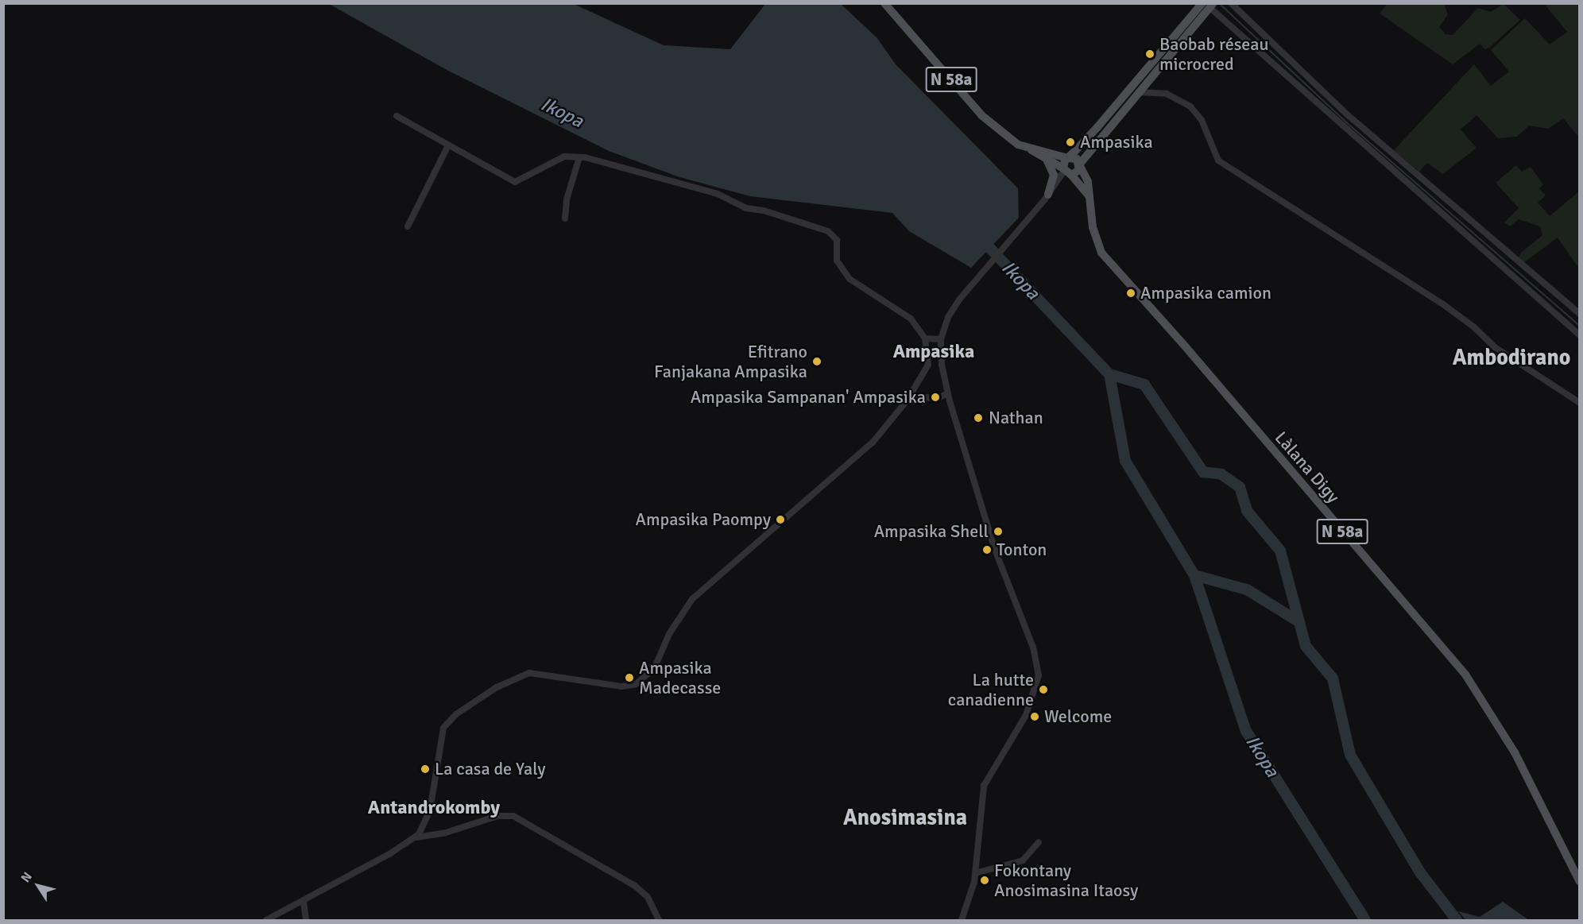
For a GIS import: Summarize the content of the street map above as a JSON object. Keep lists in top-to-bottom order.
{
  "streets": {
    "main road": ["N 58a", "Làlana Digy"]
  },
  "crossings": [
    ["N 58a", "Làlana Digy"]
  ],
  "districts": [
    "Ampasika",
    "Ambodirano",
    "Antandrokomby",
    "Anosimasina"
  ],
  "water": ["Ikopa"],
  "places": [
    "Baobab réseau microcred",
    "Ampasika",
    "Ampasika camion",
    "Efitrano Fanjakana Ampasika",
    "Ampasika Sampanan' Ampasika",
    "Nathan",
    "Ampasika Paompy",
    "Ampasika Shell",
    "Tonton",
    "Ampasika Madecasse",
    "La hutte canadienne",
    "Welcome",
    "La casa de Yaly",
    "Fokontany Anosimasina Itaosy"
  ],
  "north": "top left"
}
